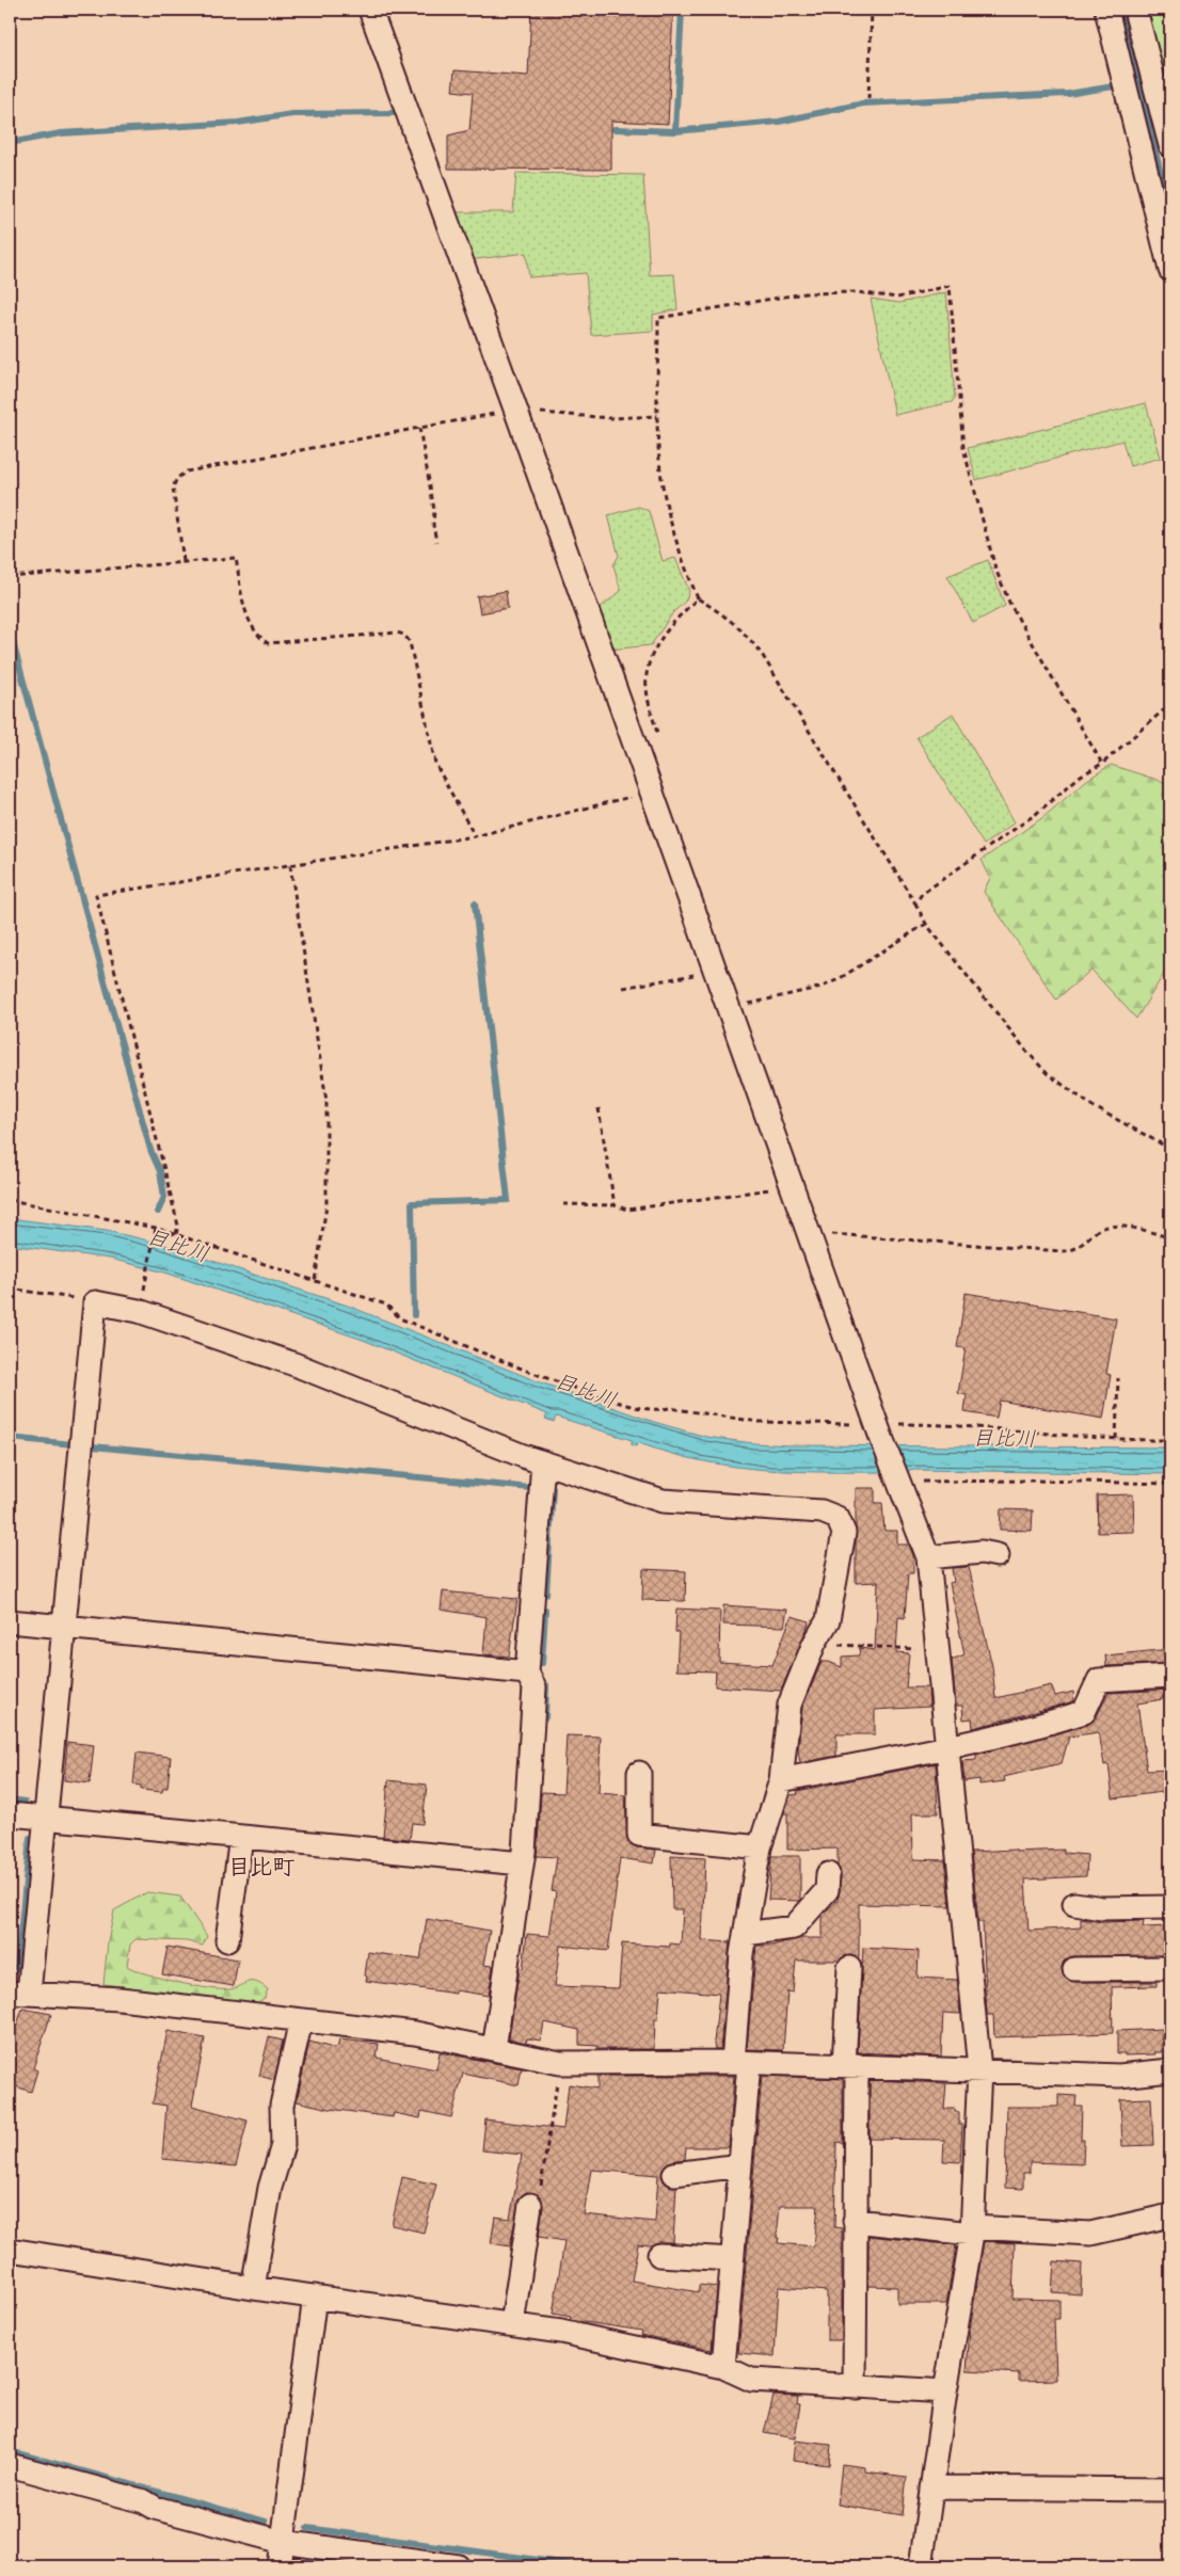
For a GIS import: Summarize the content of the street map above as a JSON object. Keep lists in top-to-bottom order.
{
  "districts": ["目比町"],
  "water": ["目比川"]
}
